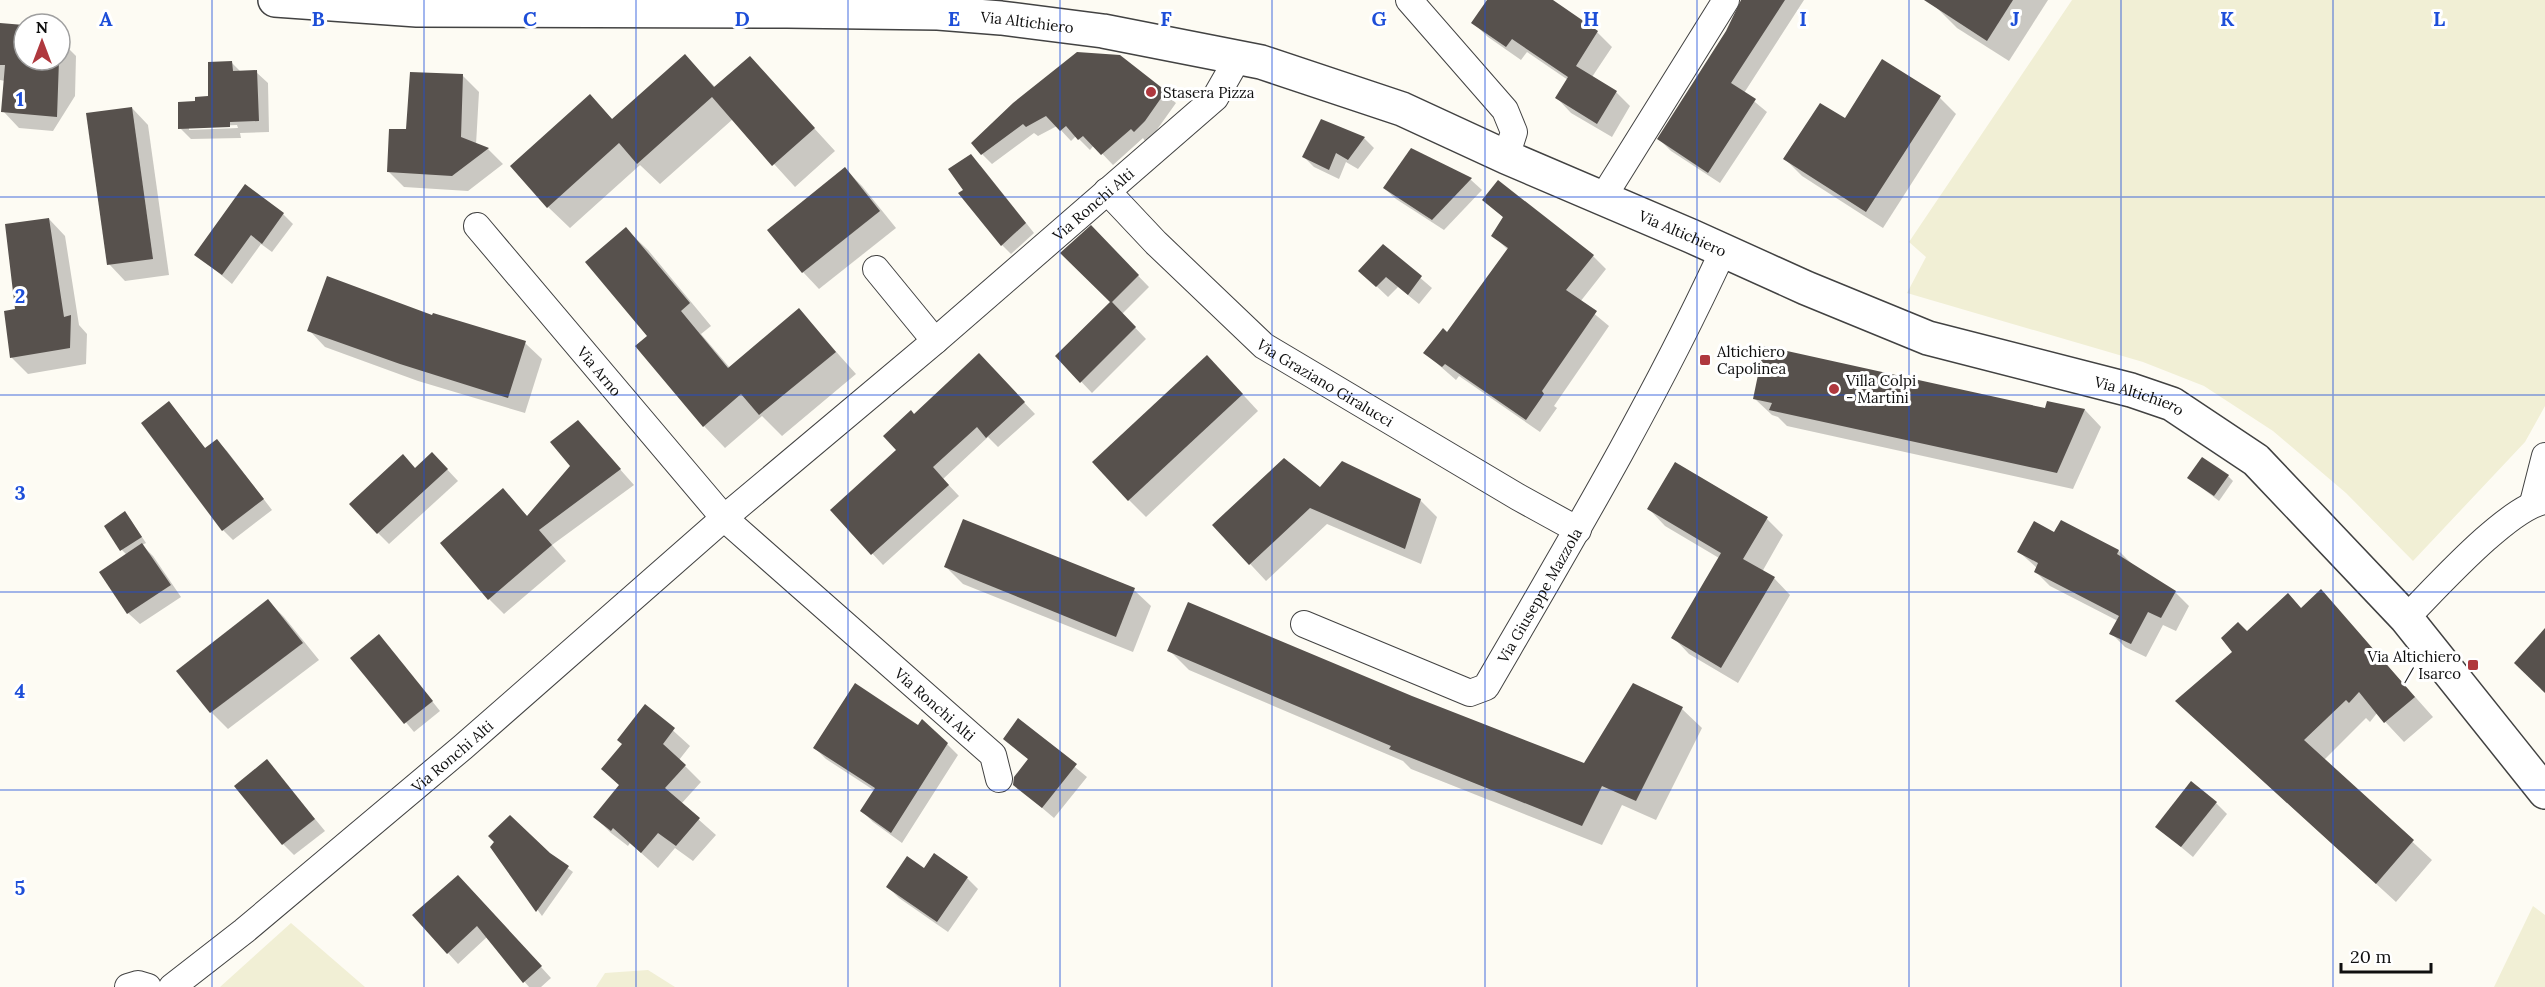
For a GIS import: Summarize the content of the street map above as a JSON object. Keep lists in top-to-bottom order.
{
  "streets": {
    "street": [
      "Via Altichiero",
      "Via Ronchi Alti",
      "Via Arno",
      "Via Graziano Giralucci",
      "Via Giuseppe Mazzola"
    ]
  },
  "crossings": [
    ["Via Altichiero", "Via Ronchi Alti"],
    ["Via Altichiero", "Via Giuseppe Mazzola"],
    ["Via Ronchi Alti", "Via Arno"],
    ["Via Ronchi Alti", "Via Graziano Giralucci"],
    ["Via Graziano Giralucci", "Via Giuseppe Mazzola"]
  ],
  "places": {
    "other": ["Stasera Pizza", "Villa Colpi - Martini"],
    "transit": ["Altichiero Capolinea", "Via Altichiero / Isarco"]
  },
  "scale_bar": "20 m",
  "north": "top",
  "grid": {
    "columns": [
      "A",
      "B",
      "C",
      "D",
      "E",
      "F",
      "G",
      "H",
      "I",
      "J",
      "K",
      "L"
    ],
    "rows": [
      "1",
      "2",
      "3",
      "4",
      "5"
    ]
  }
}
